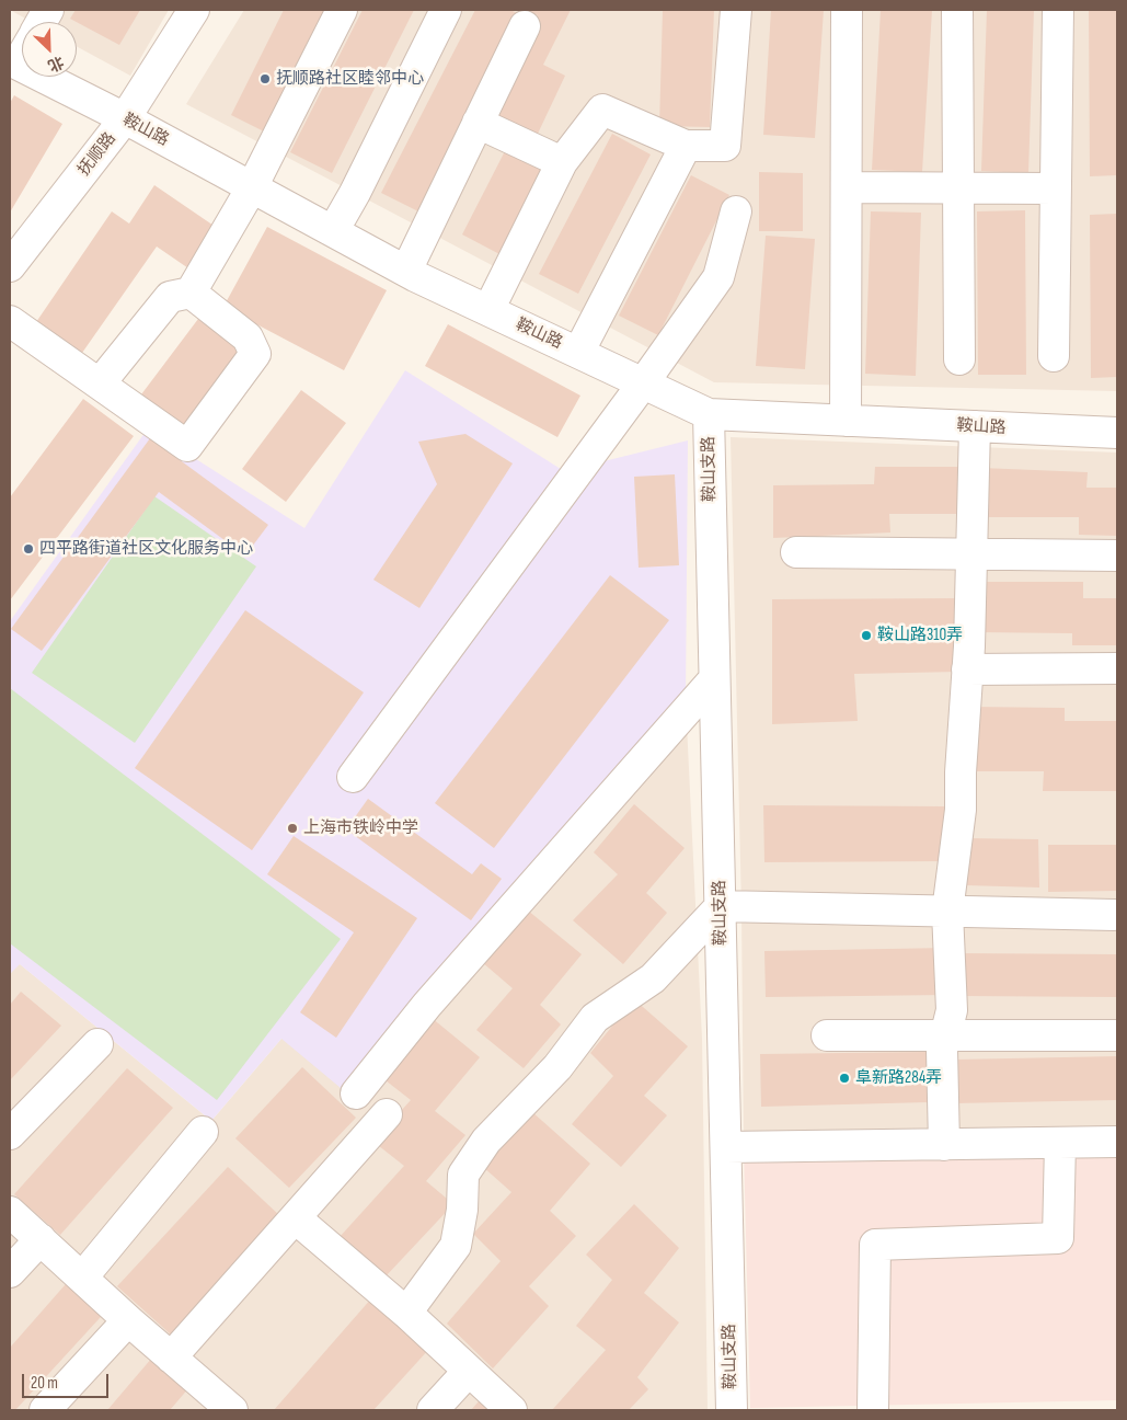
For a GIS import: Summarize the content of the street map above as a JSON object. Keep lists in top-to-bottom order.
{
  "streets": {
    "street": ["鞍山路", "抚顺路", "鞍山支路"]
  },
  "crossings": [
    ["鞍山路", "抚顺路"],
    ["鞍山路", "鞍山支路"]
  ],
  "places": [
    "抚顺路社区睦邻中心",
    "四平路街道社区文化服务中心",
    "鞍山路310弄",
    "上海市铁岭中学",
    "阜新路284弄"
  ],
  "scale_bar": "20 m",
  "north": "bottom right"
}
